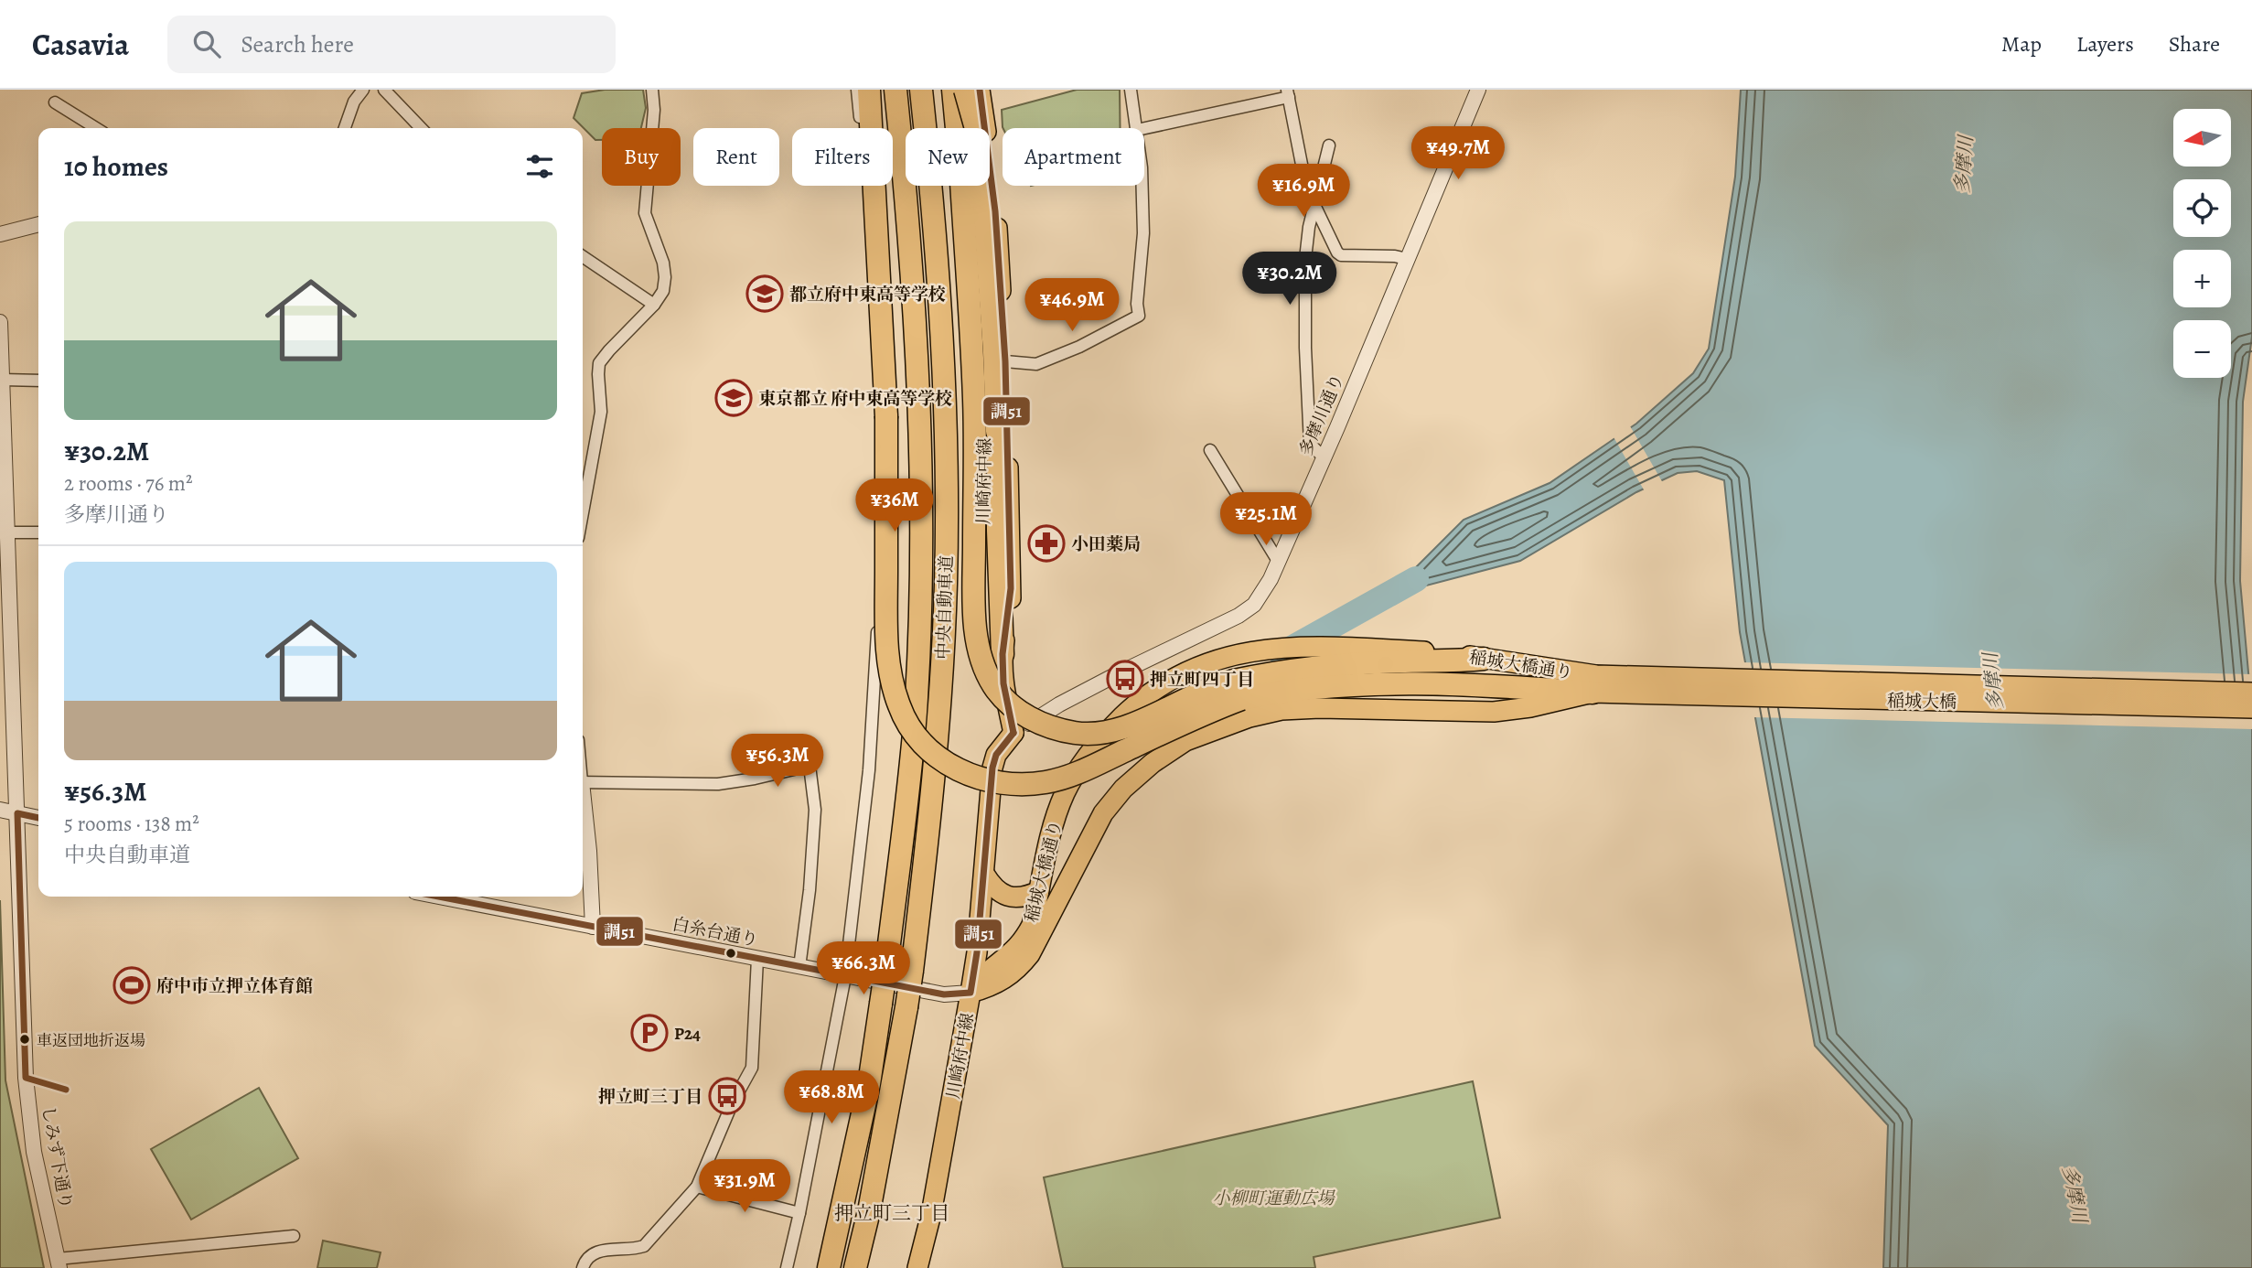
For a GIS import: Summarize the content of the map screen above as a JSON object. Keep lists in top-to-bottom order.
{
  "streets": {
    "highway": ["中央自動車道"],
    "main road": ["川崎府中線", "稲城大橋通り", "稲城大橋"],
    "street": ["多摩川通り", "白糸台通り", "しみず下通り"]
  },
  "crossings": [
    ["多摩川通り", "川崎府中線"],
    ["川崎府中線", "稲城大橋通り"],
    ["川崎府中線", "白糸台通り"],
    ["稲城大橋通り", "稲城大橋"],
    ["稲城大橋通り", "白糸台通り"]
  ],
  "districts": ["押立町三丁目"],
  "water": ["多摩川"],
  "parks": ["小柳町運動広場"],
  "places": {
    "school or university": ["都立府中東高等学校", "東京都立 府中東高等学校"],
    "pharmacy": ["小田薬局"],
    "bus stop": ["押立町四丁目", "押立町三丁目"],
    "sports": ["府中市立押立体育館"],
    "parking": ["P24"],
    "other": ["車返団地折返場"]
  },
  "lines": ["transit line 調51"],
  "north": "left",
  "page": {
    "header": "Casavia",
    "search": "Search here",
    "nav": ["Map", "Layers", "Share"],
    "map_buttons": ["+", "−"],
    "price": [
      "¥49.7M",
      "¥16.9M",
      "¥30.2M",
      "¥46.9M",
      "¥36M",
      "¥25.1M",
      "¥56.3M",
      "¥66.3M",
      "¥68.8M",
      "¥31.9M"
    ],
    "chip": [
      "Buy",
      "Rent",
      "Filters",
      "New",
      "Apartment"
    ],
    "heading": "10 homes",
    "list": [
      {
        "name": "¥30.2M",
        "note": "2 rooms · 76 m² · 多摩川通り"
      },
      {
        "name": "¥56.3M",
        "note": "5 rooms · 138 m² · 中央自動車道"
      }
    ]
  }
}
